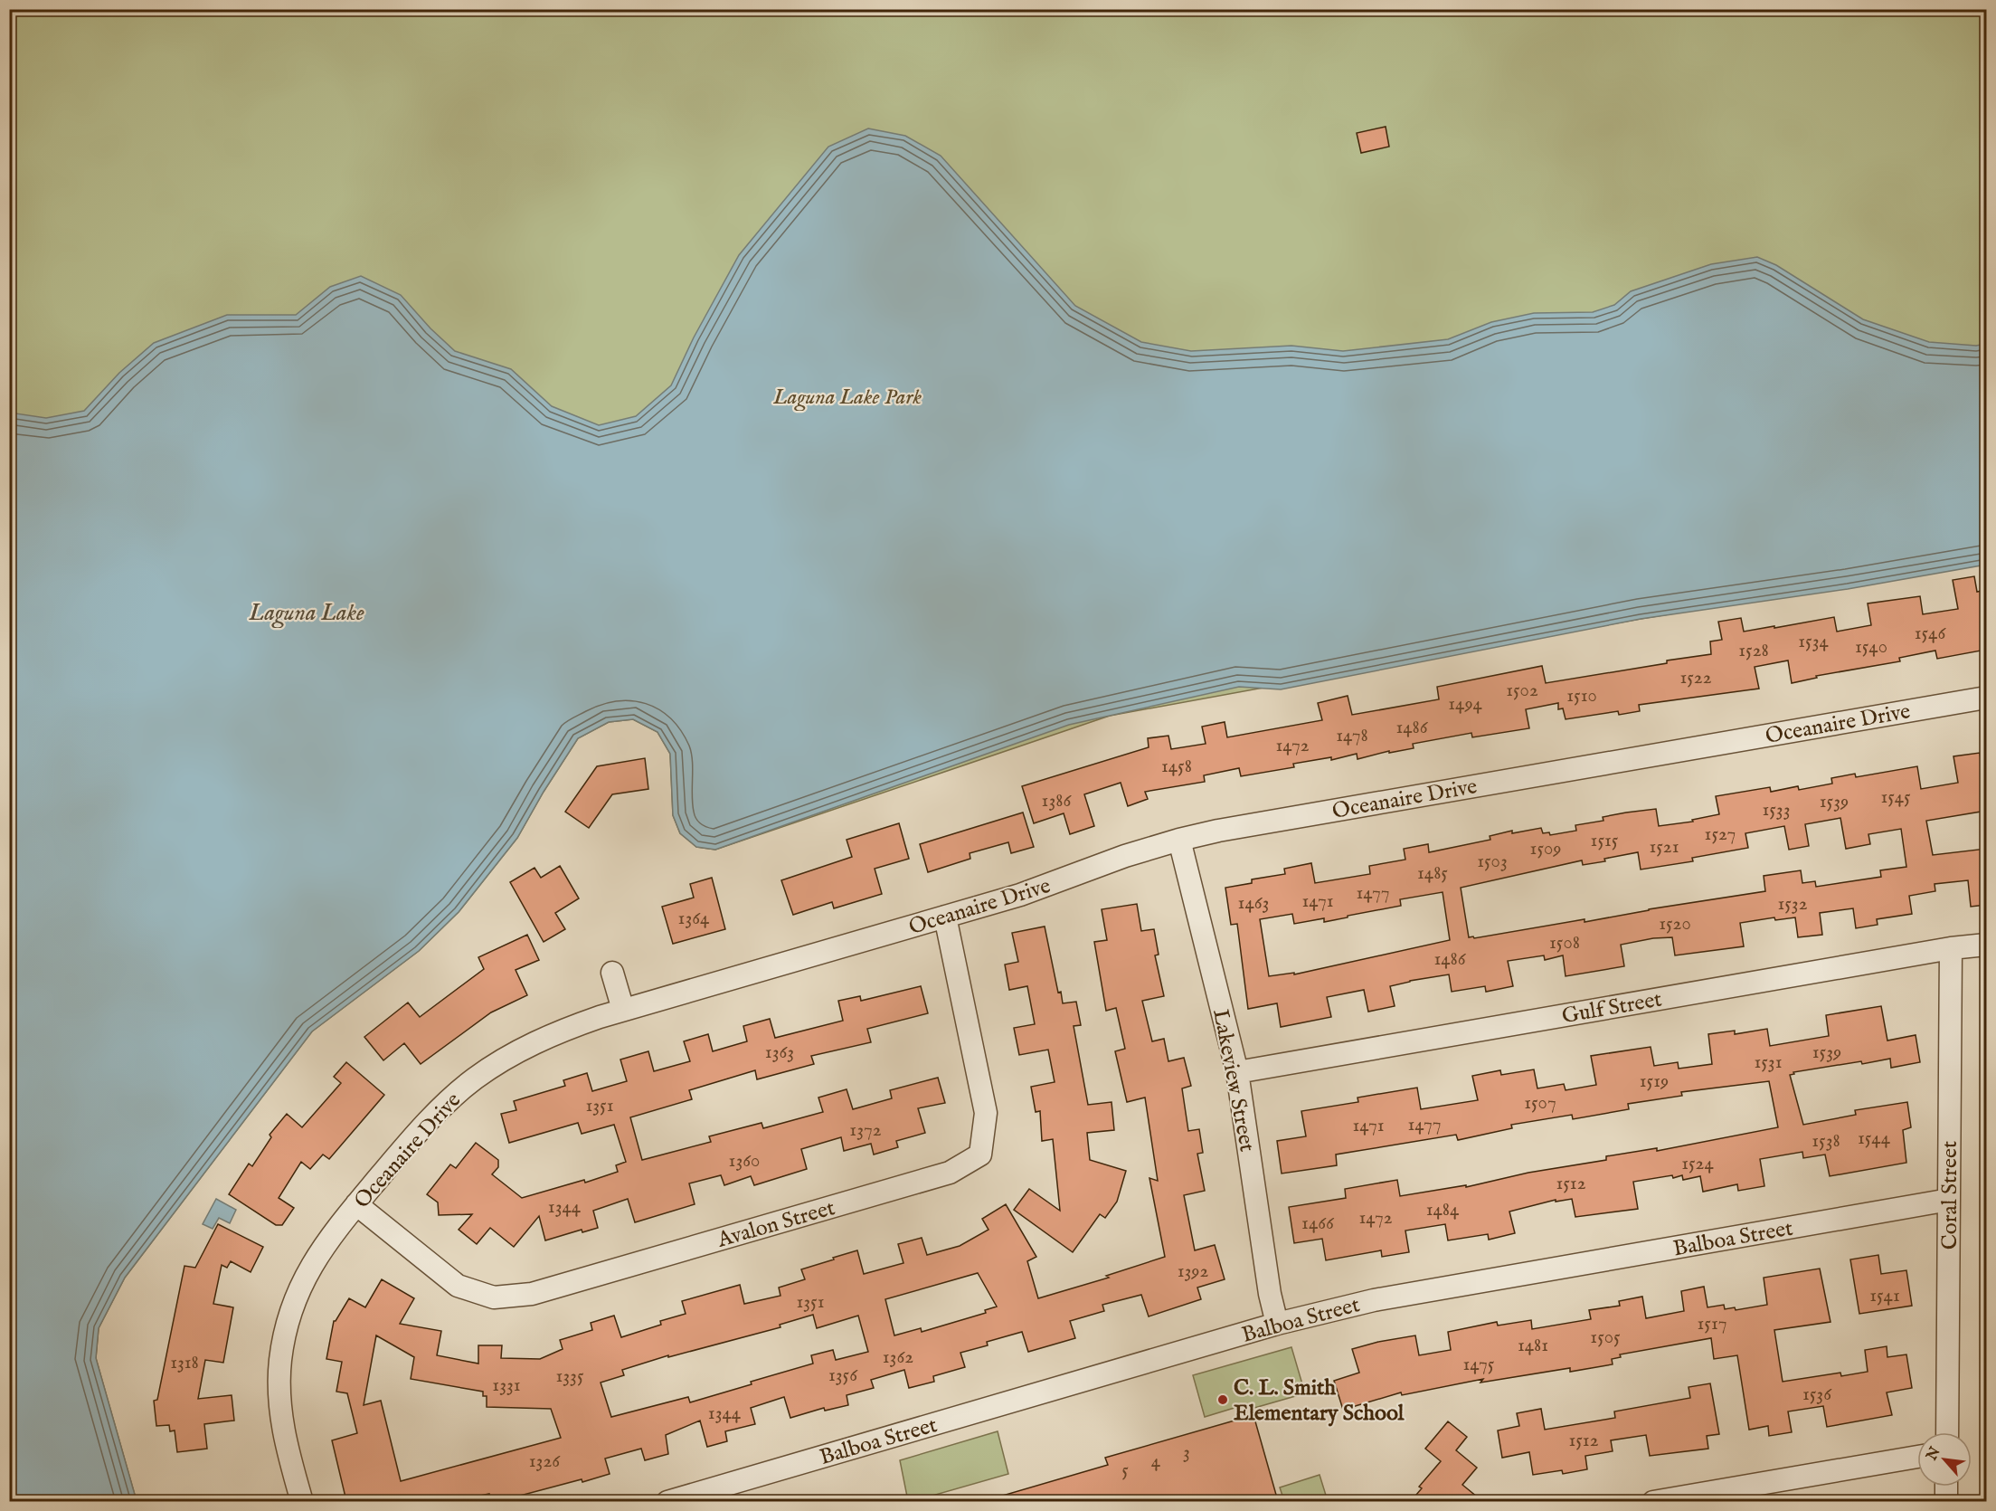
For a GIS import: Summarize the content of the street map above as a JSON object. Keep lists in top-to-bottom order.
{
  "streets": {
    "street": [
      "Oceanaire Drive",
      "Gulf Street",
      "Lakeview Street",
      "Coral Street",
      "Avalon Street",
      "Balboa Street"
    ]
  },
  "crossings": [
    ["Oceanaire Drive", "Lakeview Street"],
    ["Oceanaire Drive", "Avalon Street"],
    ["Gulf Street", "Lakeview Street"],
    ["Gulf Street", "Coral Street"],
    ["Lakeview Street", "Balboa Street"],
    ["Coral Street", "Balboa Street"]
  ],
  "water": ["Laguna Lake"],
  "parks": ["Laguna Lake Park"],
  "places": ["C. L. Smith Elementary School"],
  "house_numbers": [
    "1546",
    "1534",
    "1540",
    "1528",
    "1522",
    "1502",
    "1510",
    "1494",
    "1486",
    "1478",
    "1472",
    "1458",
    "1545",
    "1386",
    "1539",
    "1533",
    "1527",
    "1515",
    "1521",
    "1509",
    "1503",
    "1485",
    "1477",
    "1471",
    "1463",
    "1532",
    "1364",
    "1520",
    "1508",
    "1486",
    "1363",
    "1539",
    "1531",
    "1519",
    "1507",
    "1351",
    "1477",
    "1471",
    "1372",
    "1544",
    "1538",
    "1360",
    "1524",
    "1512",
    "1344",
    "1484",
    "1472",
    "1466",
    "1392",
    "1541",
    "1351",
    "1517",
    "1505",
    "1481",
    "1362",
    "1318",
    "1475",
    "1356",
    "1335",
    "1331",
    "1536",
    "1344",
    "1512",
    "3",
    "1326",
    "4",
    "5"
  ],
  "north": "top left"
}
